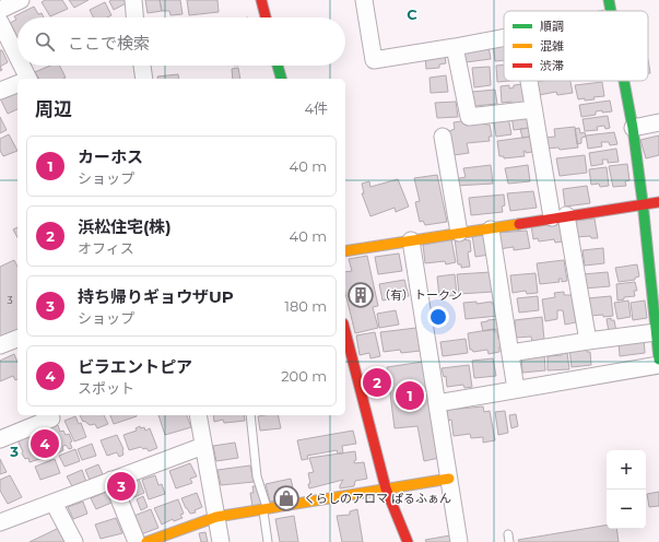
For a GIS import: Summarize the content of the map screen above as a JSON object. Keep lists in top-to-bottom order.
{
  "places": {
    "building": ["（有）トークン"],
    "shop": ["くらしのアロマ ぱるふぁん"]
  },
  "house_numbers": ["3"],
  "legend": ["順調", "混雑", "渋滞"],
  "page": {
    "search": "ここで検索",
    "heading": ["周辺", "4件"],
    "list": [
      {
        "mark": "1",
        "name": "カーホス",
        "note": "ショップ",
        "value": "40 m"
      },
      {
        "mark": "2",
        "name": "浜松住宅(株)",
        "note": "オフィス",
        "value": "40 m"
      },
      {
        "mark": "3",
        "name": "持ち帰りギョウザUP",
        "note": "ショップ",
        "value": "180 m"
      },
      {
        "mark": "4",
        "name": "ビラエントピア",
        "note": "スポット",
        "value": "200 m"
      }
    ],
    "pins": [
      "2",
      "1",
      "4",
      "3"
    ],
    "map_buttons": ["+", "−"]
  },
  "grid": {
    "columns": ["C"],
    "rows": ["3"]
  }
}
